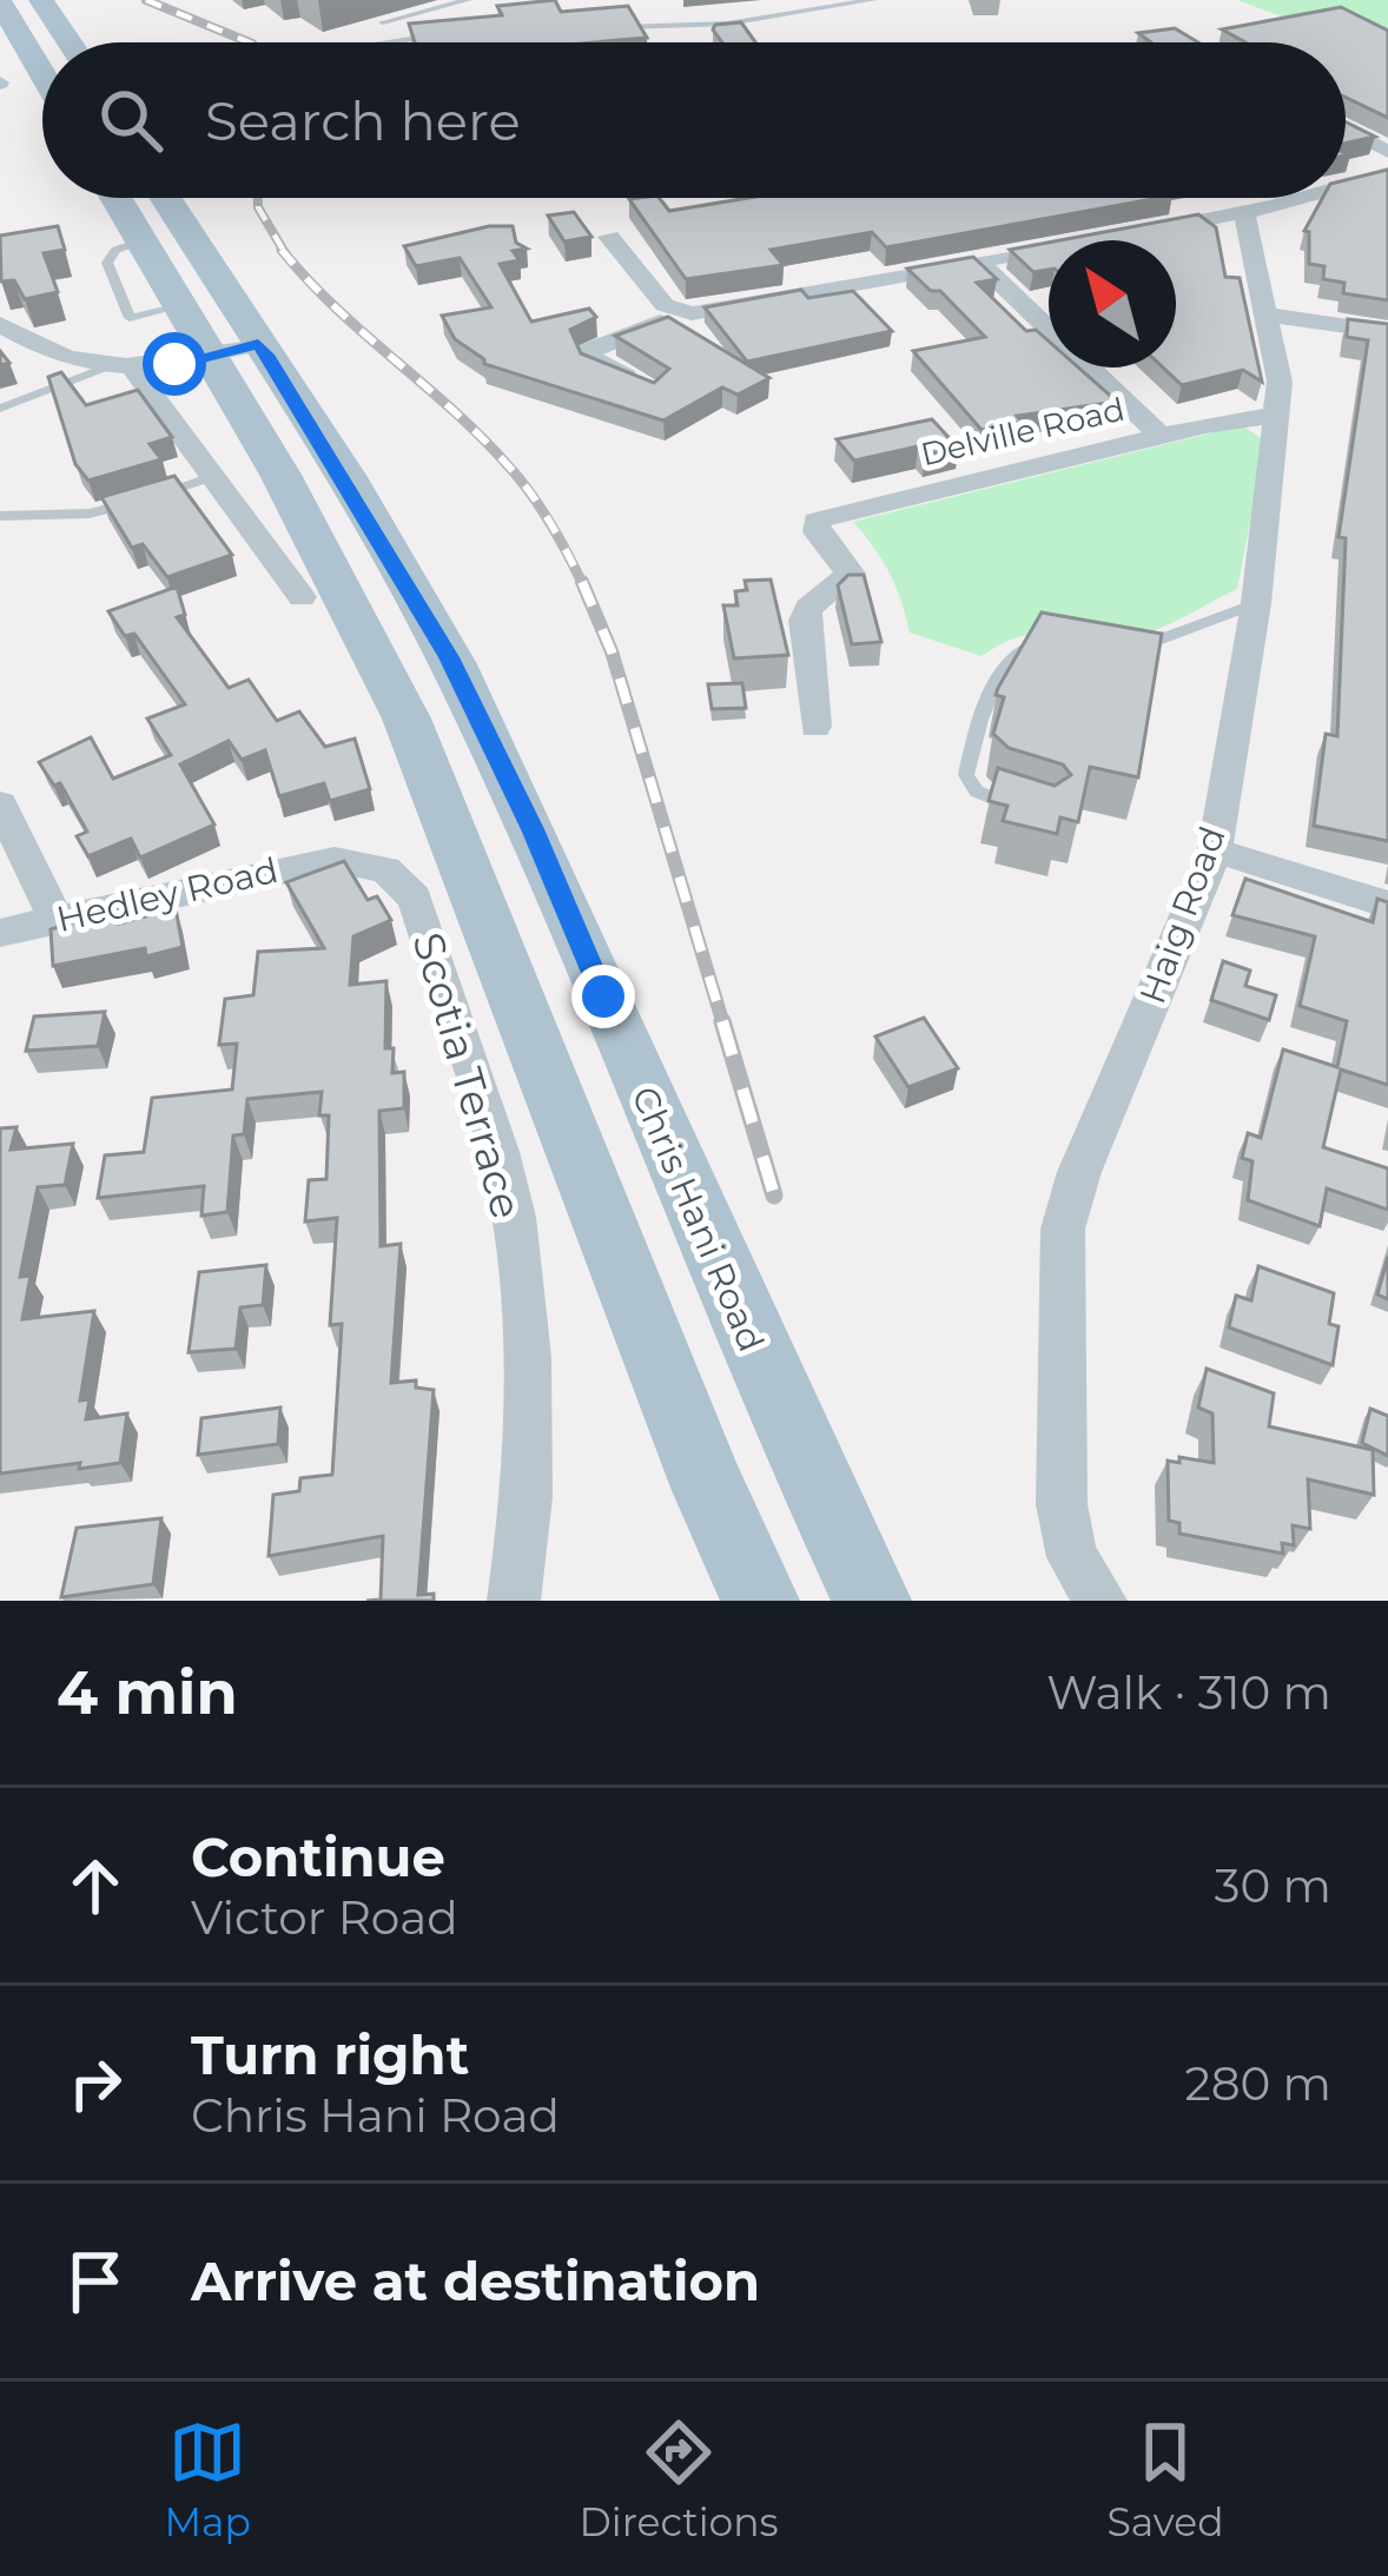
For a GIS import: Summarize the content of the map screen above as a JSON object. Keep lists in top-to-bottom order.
{
  "streets": {
    "main road": ["Chris Hani Road"],
    "street": [
      "Delville Road",
      "Hedley Road",
      "Haig Road",
      "Scotia Terrace"
    ]
  },
  "crossings": [
    ["Delville Road", "Haig Road"],
    ["Hedley Road", "Scotia Terrace"]
  ],
  "north": "top left",
  "page": {
    "search": "Search here",
    "heading": ["4 min", "Walk · 310 m"],
    "list": [
      ["Continue", "Victor Road", "30 m"],
      ["Turn right", "Chris Hani Road", "280 m"],
      "Arrive at destination"
    ],
    "nav": ["Map", "Directions", "Saved"]
  }
}
